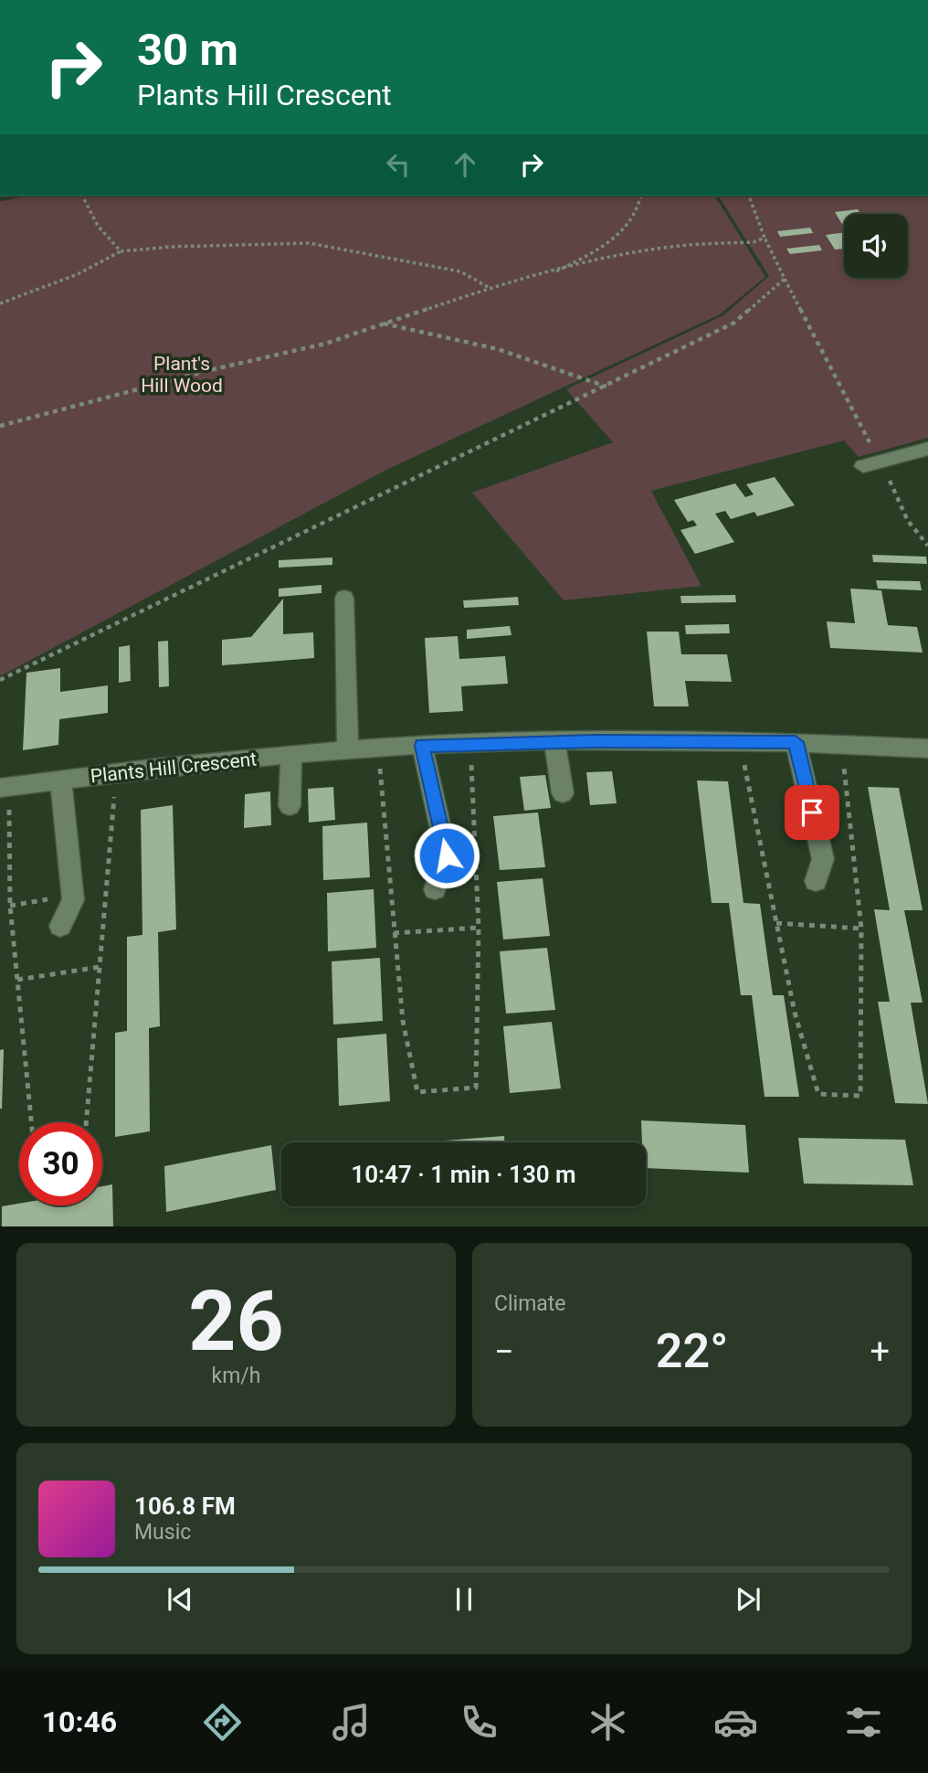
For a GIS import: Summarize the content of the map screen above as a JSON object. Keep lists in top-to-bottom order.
{
  "streets": {
    "street": ["Plants Hill Crescent"]
  },
  "parks": ["Plant's Hill Wood"],
  "page": {
    "turn": ["30 m", "Plants Hill Crescent"],
    "limit": "30",
    "trip": "10:47 · 1 min · 130 m",
    "tile": [
      ["26", "km/h"],
      "Climate"
    ],
    "heat": ["−", "22°", "+"],
    "song": ["106.8 FM", "Music"],
    "tabs": "10:46"
  }
}
